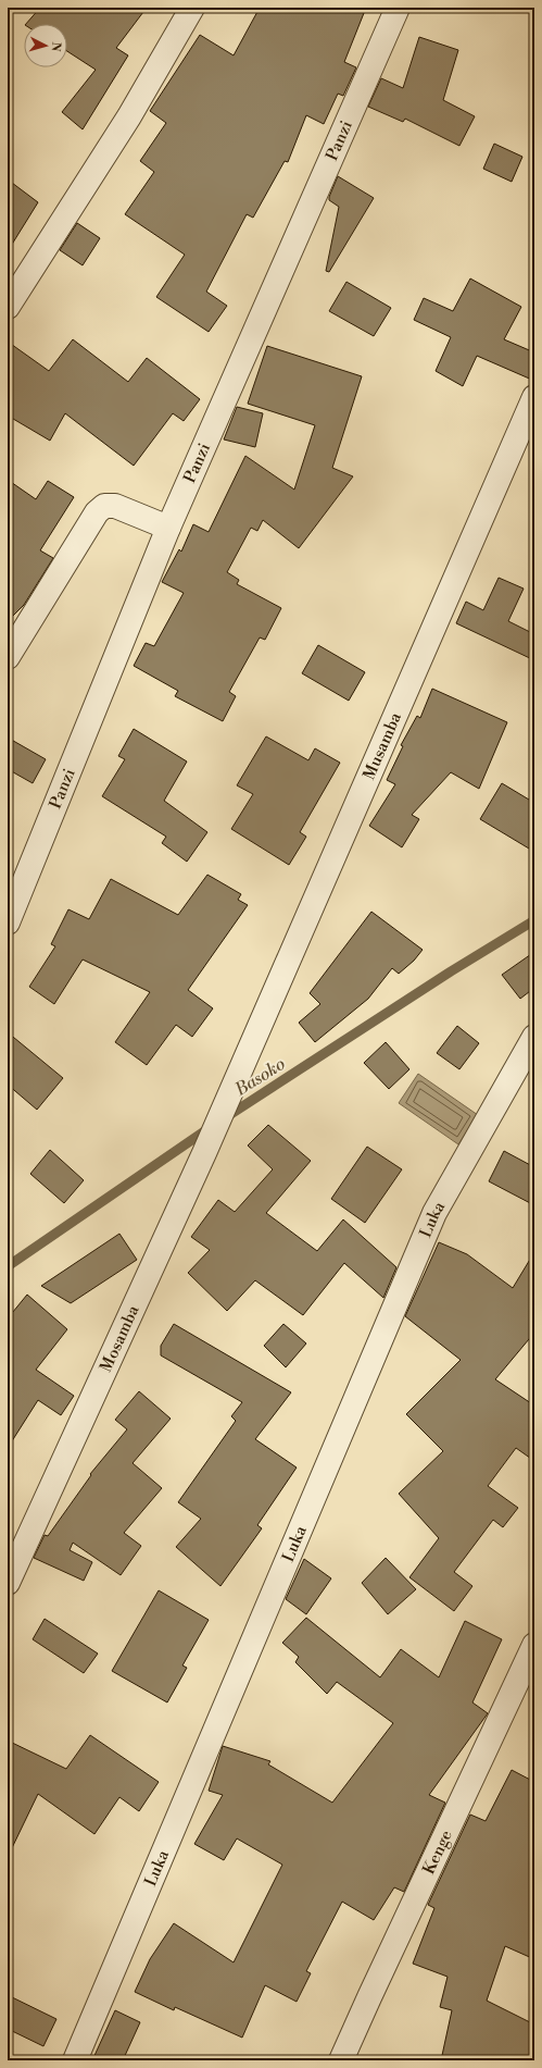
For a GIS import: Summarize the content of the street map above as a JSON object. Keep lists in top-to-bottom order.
{
  "streets": {
    "street": [
      "Panzi",
      "Musamba",
      "Luka",
      "Mosamba",
      "Kenge"
    ]
  },
  "crossings": [
    ["Musamba", "Mosamba"]
  ],
  "water": ["Basoko"],
  "north": "right"
}
